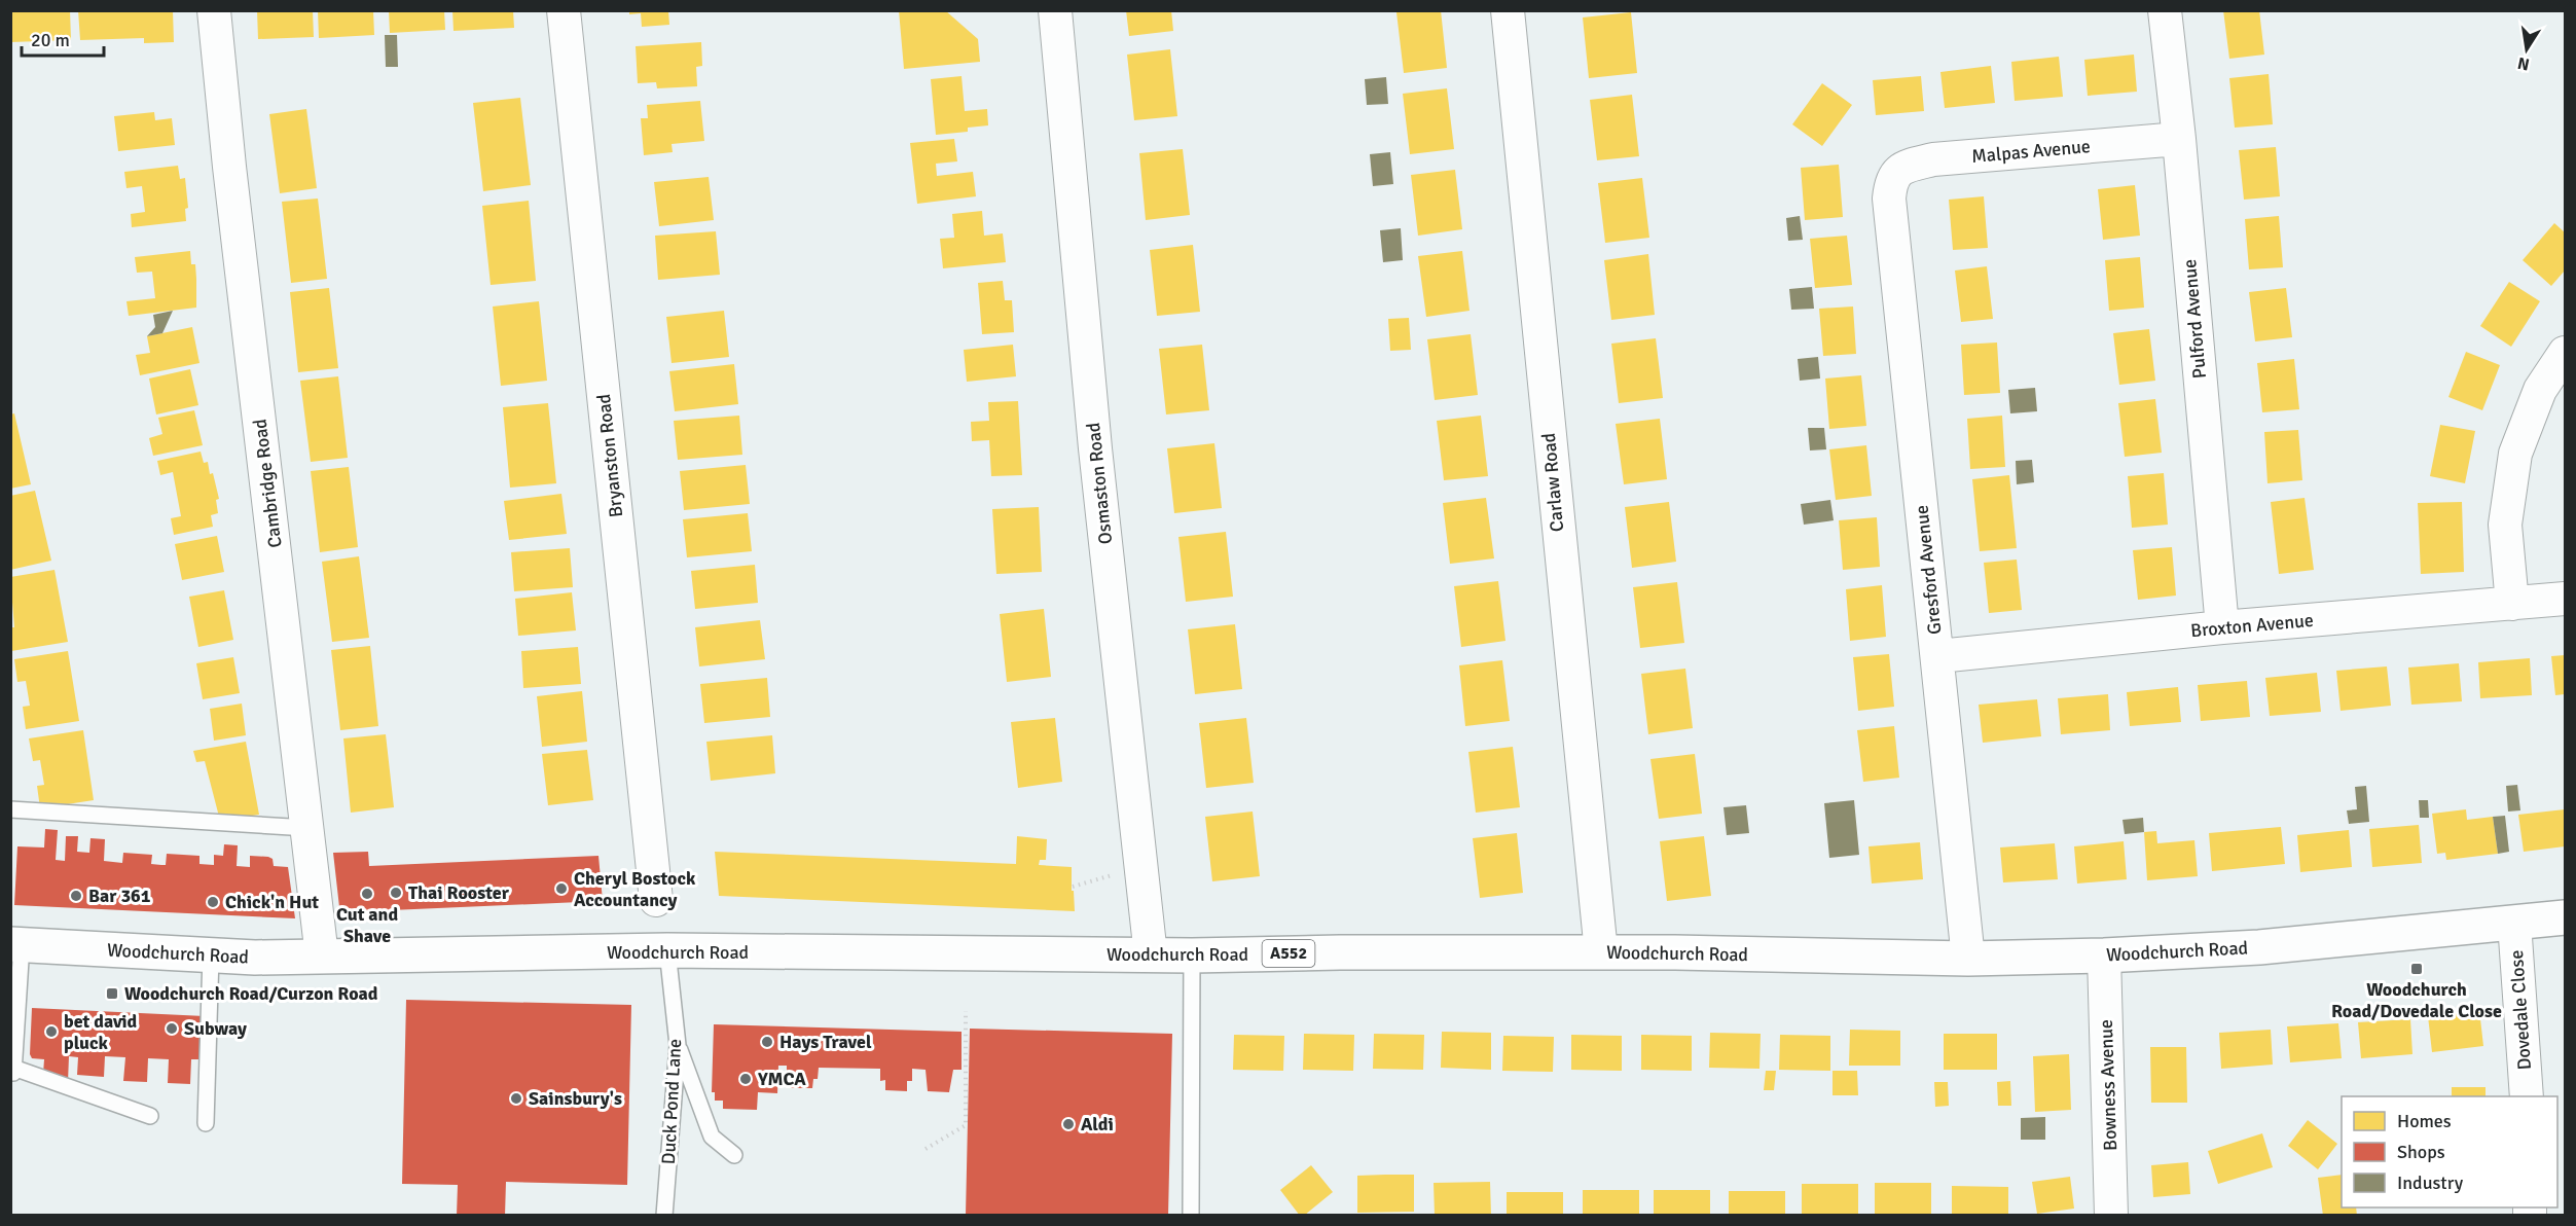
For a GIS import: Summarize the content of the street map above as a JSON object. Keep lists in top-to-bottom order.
{
  "streets": {
    "highway": ["Woodchurch Road", "A552"],
    "street": [
      "Malpas Avenue",
      "Pulford Avenue",
      "Bryanston Road",
      "Carlaw Road",
      "Cambridge Road",
      "Osmaston Road",
      "Gresford Avenue",
      "Broxton Avenue",
      "Dovedale Close",
      "Bowness Avenue"
    ],
    "lane": ["Duck Pond Lane"]
  },
  "crossings": [
    ["Malpas Avenue", "Pulford Avenue"],
    ["Malpas Avenue", "Gresford Avenue"],
    ["Pulford Avenue", "Broxton Avenue"],
    ["Carlaw Road", "Woodchurch Road"],
    ["Cambridge Road", "Woodchurch Road"],
    ["Osmaston Road", "Woodchurch Road"],
    ["Gresford Avenue", "Broxton Avenue"],
    ["Gresford Avenue", "Woodchurch Road"],
    ["Woodchurch Road", "Dovedale Close"],
    ["Woodchurch Road", "Bowness Avenue"],
    ["Woodchurch Road", "Duck Pond Lane"]
  ],
  "places": {
    "other": [
      "Cheryl Bostock Accountancy",
      "Thai Rooster",
      "Cut and Shave",
      "Bar 361",
      "Chick'n Hut",
      "Subway",
      "bet david pluck",
      "Hays Travel",
      "YMCA",
      "Sainsbury's",
      "Aldi"
    ],
    "transit": ["Woodchurch Road/Dovedale Close", "Woodchurch Road/Curzon Road"]
  },
  "legend": ["Homes", "Shops", "Industry"],
  "scale_bar": "20 m",
  "north": "bottom"
}
